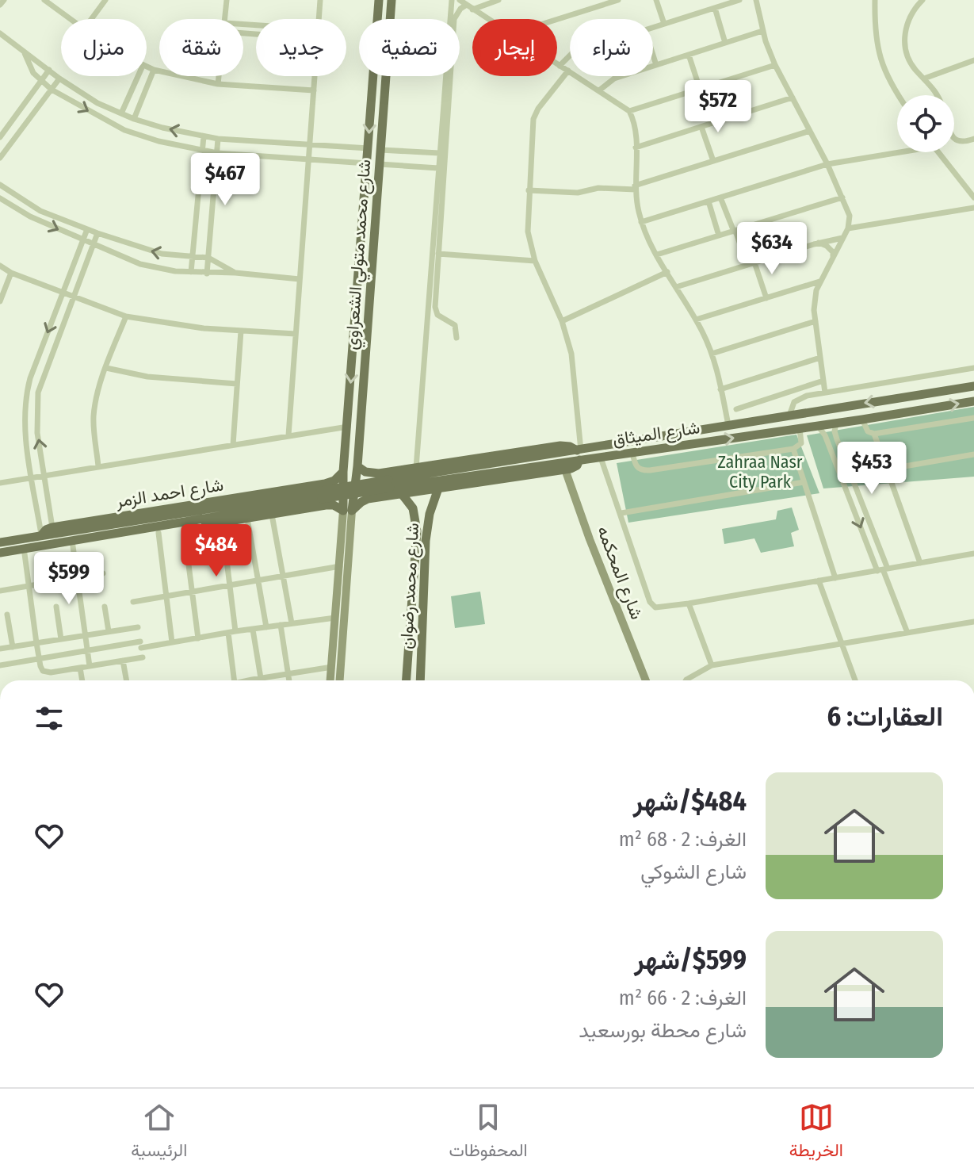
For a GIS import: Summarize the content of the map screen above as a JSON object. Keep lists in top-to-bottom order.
{
  "streets": {
    "main road": [
      "شارع محمد متولي الشعراوي",
      "شارع الميثاق",
      "شارع احمد الزمر",
      "شارع محمد رضوان"
    ],
    "street": ["شارع المحكمه"]
  },
  "crossings": [
    ["شارع محمد متولي الشعراوي", "شارع الميثاق"],
    ["شارع محمد متولي الشعراوي", "شارع احمد الزمر"],
    ["شارع الميثاق", "شارع المحكمه"],
    ["شارع الميثاق", "شارع محمد رضوان"]
  ],
  "parks": ["Zahraa Nasr City Park"],
  "page": {
    "chip": [
      "شراء",
      "إيجار",
      "تصفية",
      "جديد",
      "شقة",
      "منزل"
    ],
    "price": [
      "$572",
      "$467",
      "$634",
      "$453",
      "$484",
      "$599"
    ],
    "heading": "العقارات: 6",
    "list": [
      {
        "name": "$484/شهر",
        "note": "الغرف: 2 · 68 m² · شارع الشوكي"
      },
      {
        "name": "$599/شهر",
        "note": "الغرف: 2 · 66 m² · شارع محطة بورسعيد"
      }
    ],
    "tabs": ["الخريطة", "المحفوظات", "الرئيسية"]
  }
}
